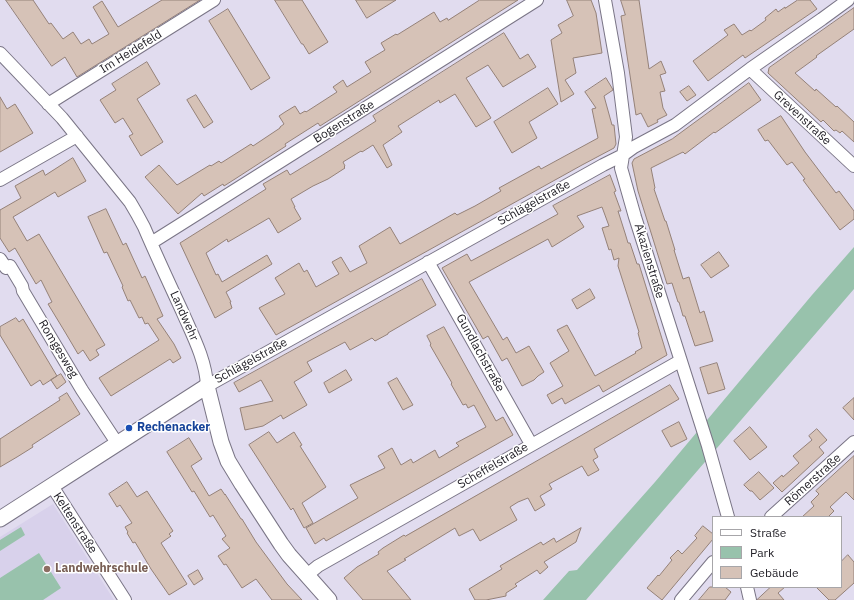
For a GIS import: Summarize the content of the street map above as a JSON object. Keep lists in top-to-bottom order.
{
  "streets": {
    "street": [
      "Im Heidefeld",
      "Grevenstraße",
      "Bogenstraße",
      "Schlägelstraße",
      "Akazienstraße",
      "Landwehr",
      "Romgesweg",
      "Gundlachstraße",
      "Scheffelstraße",
      "Römerstraße",
      "Keltenstraße"
    ]
  },
  "crossings": [
    ["Im Heidefeld", "Landwehr"],
    ["Grevenstraße", "Schlägelstraße"],
    ["Bogenstraße", "Landwehr"],
    ["Schlägelstraße", "Akazienstraße"],
    ["Schlägelstraße", "Landwehr"],
    ["Schlägelstraße", "Gundlachstraße"],
    ["Akazienstraße", "Scheffelstraße"],
    ["Landwehr", "Scheffelstraße"],
    ["Gundlachstraße", "Scheffelstraße"]
  ],
  "places": ["Rechenacker", "Landwehrschule"],
  "legend": ["Straße", "Park", "Gebäude"]
}
